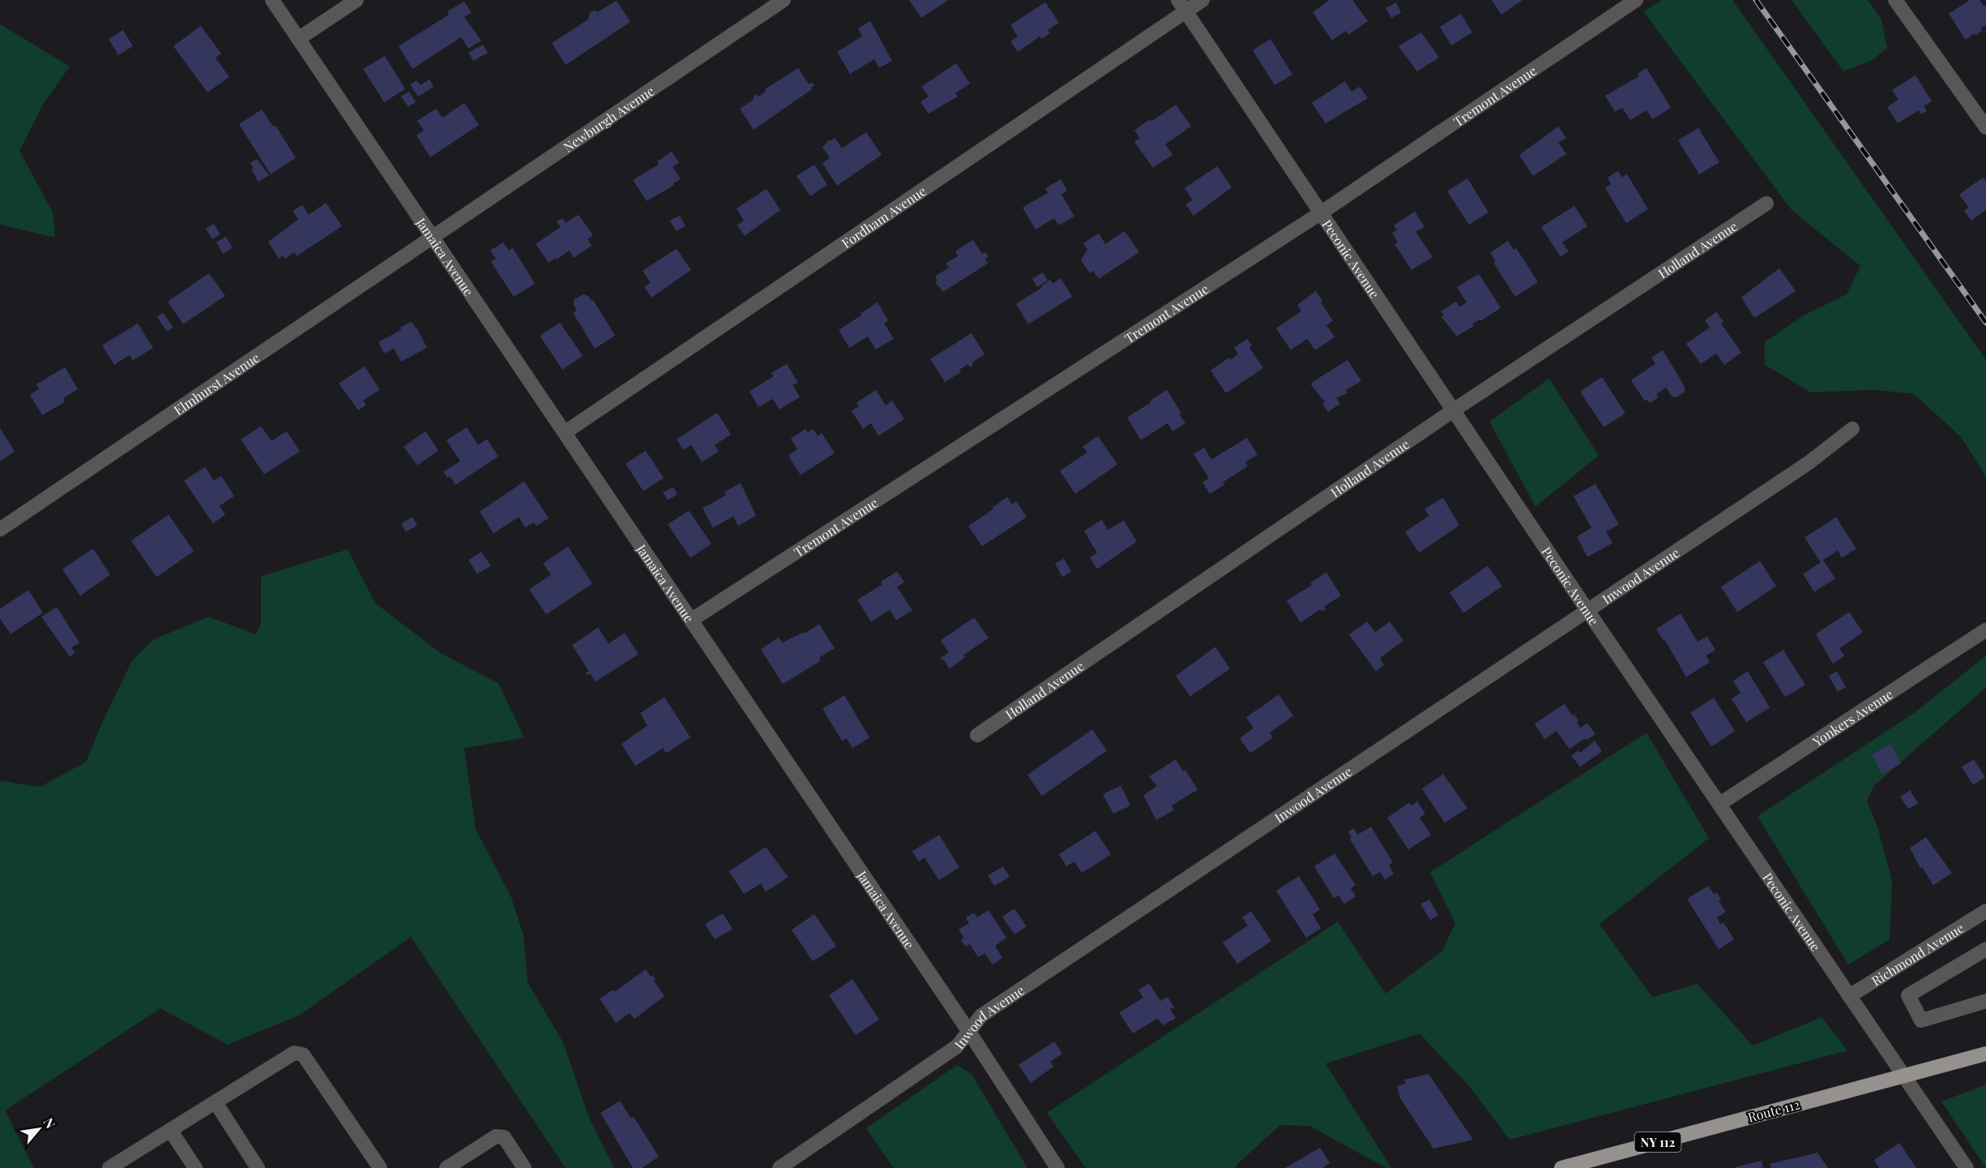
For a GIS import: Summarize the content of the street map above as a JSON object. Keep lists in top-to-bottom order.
{
  "streets": {
    "main road": ["Route 112", "NY 112"],
    "street": [
      "Tremont Avenue",
      "Newburgh Avenue",
      "Fordham Avenue",
      "Holland Avenue",
      "Jamaica Avenue",
      "Peconic Avenue",
      "Elmhurst Avenue",
      "Inwood Avenue",
      "Yonkers Avenue",
      "Richmond Avenue"
    ]
  },
  "crossings": [
    ["Tremont Avenue", "Jamaica Avenue"],
    ["Tremont Avenue", "Peconic Avenue"],
    ["Newburgh Avenue", "Jamaica Avenue"],
    ["Newburgh Avenue", "Elmhurst Avenue"],
    ["Fordham Avenue", "Jamaica Avenue"],
    ["Fordham Avenue", "Peconic Avenue"],
    ["Holland Avenue", "Peconic Avenue"],
    ["Jamaica Avenue", "Elmhurst Avenue"],
    ["Jamaica Avenue", "Inwood Avenue"],
    ["Peconic Avenue", "Inwood Avenue"],
    ["Peconic Avenue", "Yonkers Avenue"],
    ["Peconic Avenue", "Richmond Avenue"],
    ["Peconic Avenue", "Route 112"]
  ],
  "north": "top right"
}
